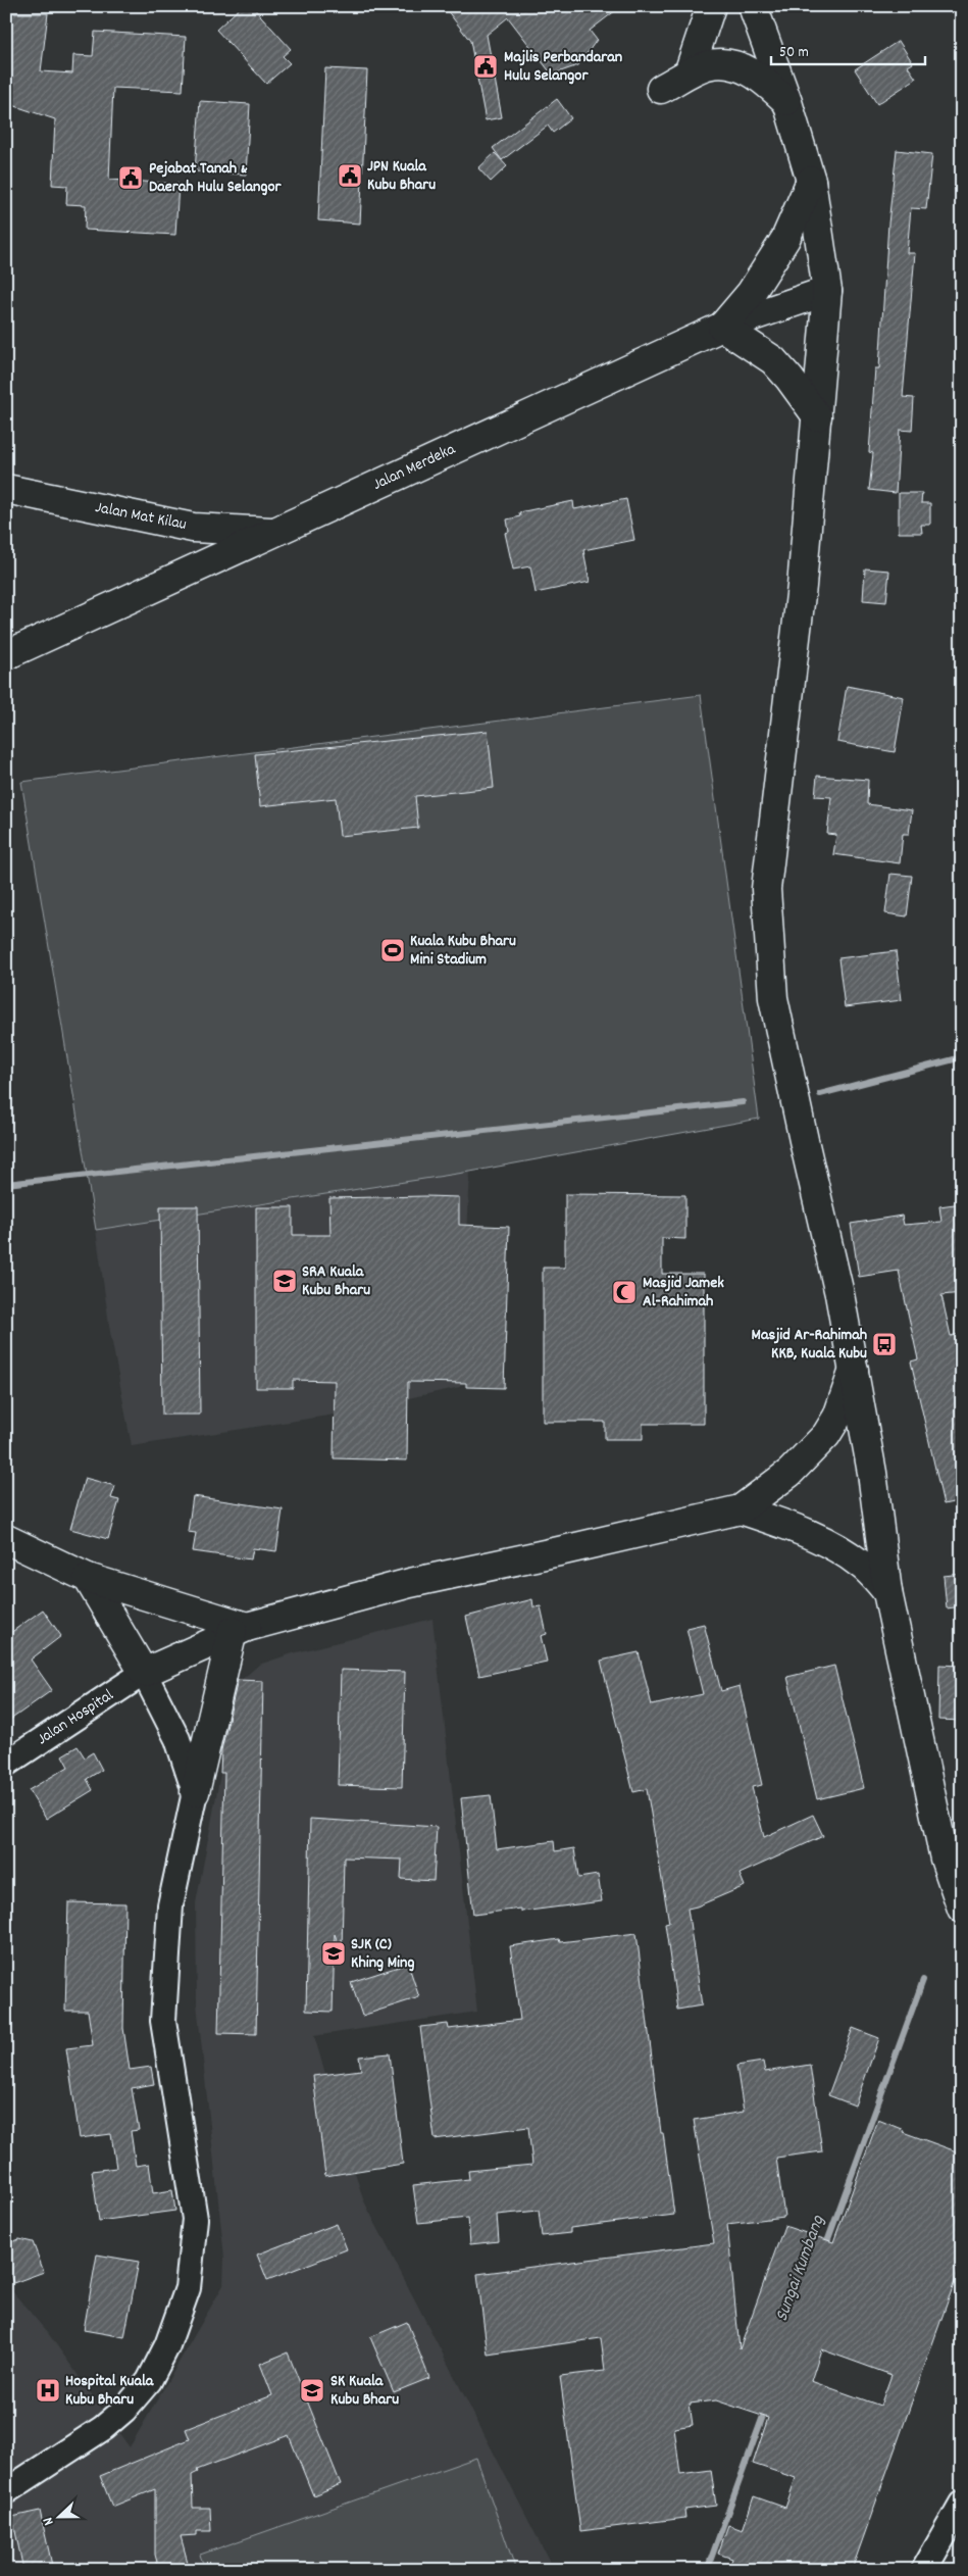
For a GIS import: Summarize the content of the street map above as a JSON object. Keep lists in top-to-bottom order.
{
  "streets": {
    "street": ["Jalan Merdeka", "Jalan Mat Kilau", "Jalan Hospital"]
  },
  "crossings": [
    ["Jalan Merdeka", "Jalan Mat Kilau"]
  ],
  "water": ["Sungai Kumbang"],
  "places": {
    "public building": ["Majlis Perbandaran Hulu Selangor", "JPN Kuala Kubu Bharu", "Pejabat Tanah & Daerah Hulu Selangor"],
    "sports": ["Kuala Kubu Bharu Mini Stadium"],
    "school or university": ["SRA Kuala Kubu Bharu", "SJK (C) Khing Ming", "SK Kuala Kubu Bharu"],
    "mosque": ["Masjid Jamek Al-Rahimah"],
    "bus stop": ["Masjid Ar-Rahimah KKB, Kuala Kubu"],
    "hospital": ["Hospital Kuala Kubu Bharu"]
  },
  "scale_bar": "50 m",
  "north": "left"
}
